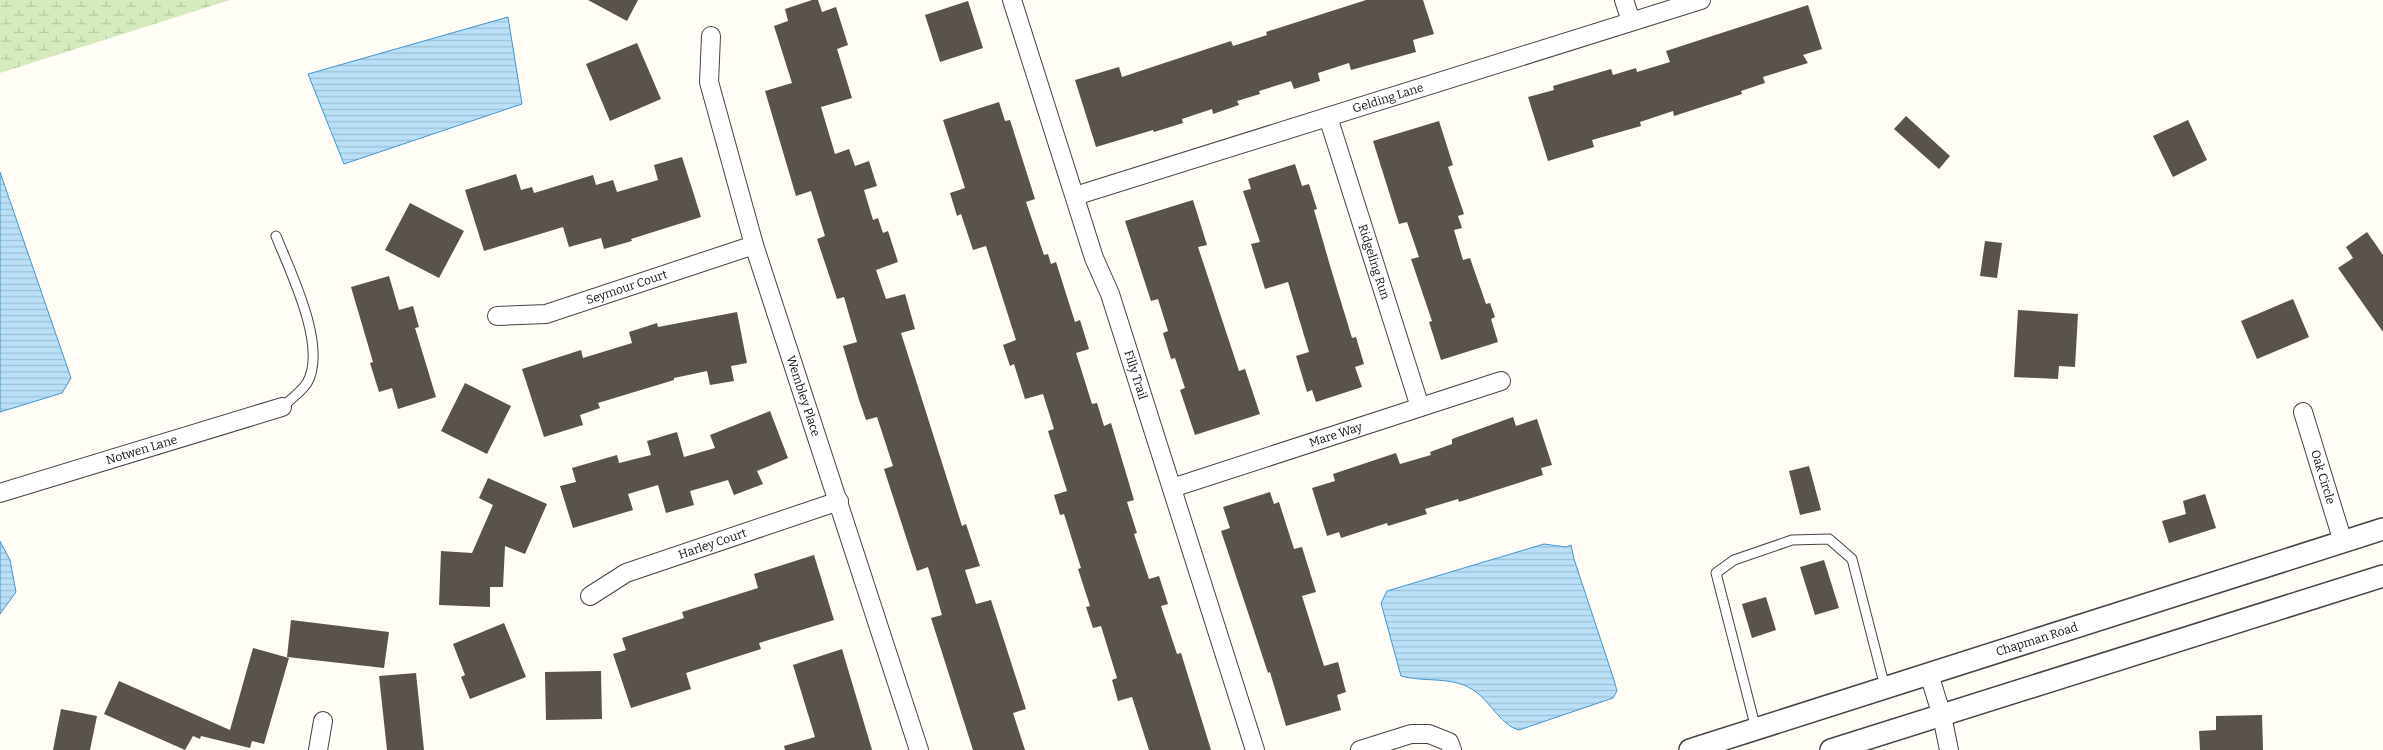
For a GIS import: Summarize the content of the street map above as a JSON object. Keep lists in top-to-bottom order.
{
  "streets": {
    "street": [
      "Gelding Lane",
      "Ridgeling Run",
      "Seymour Court",
      "Filly Trail",
      "Wembley Place",
      "Mare Way",
      "Notwen Lane",
      "Oak Circle",
      "Harley Court",
      "Chapman Road"
    ]
  },
  "crossings": [
    ["Gelding Lane", "Ridgeling Run"],
    ["Gelding Lane", "Filly Trail"],
    ["Ridgeling Run", "Mare Way"],
    ["Seymour Court", "Wembley Place"],
    ["Filly Trail", "Mare Way"],
    ["Wembley Place", "Harley Court"],
    ["Oak Circle", "Chapman Road"]
  ]
}
